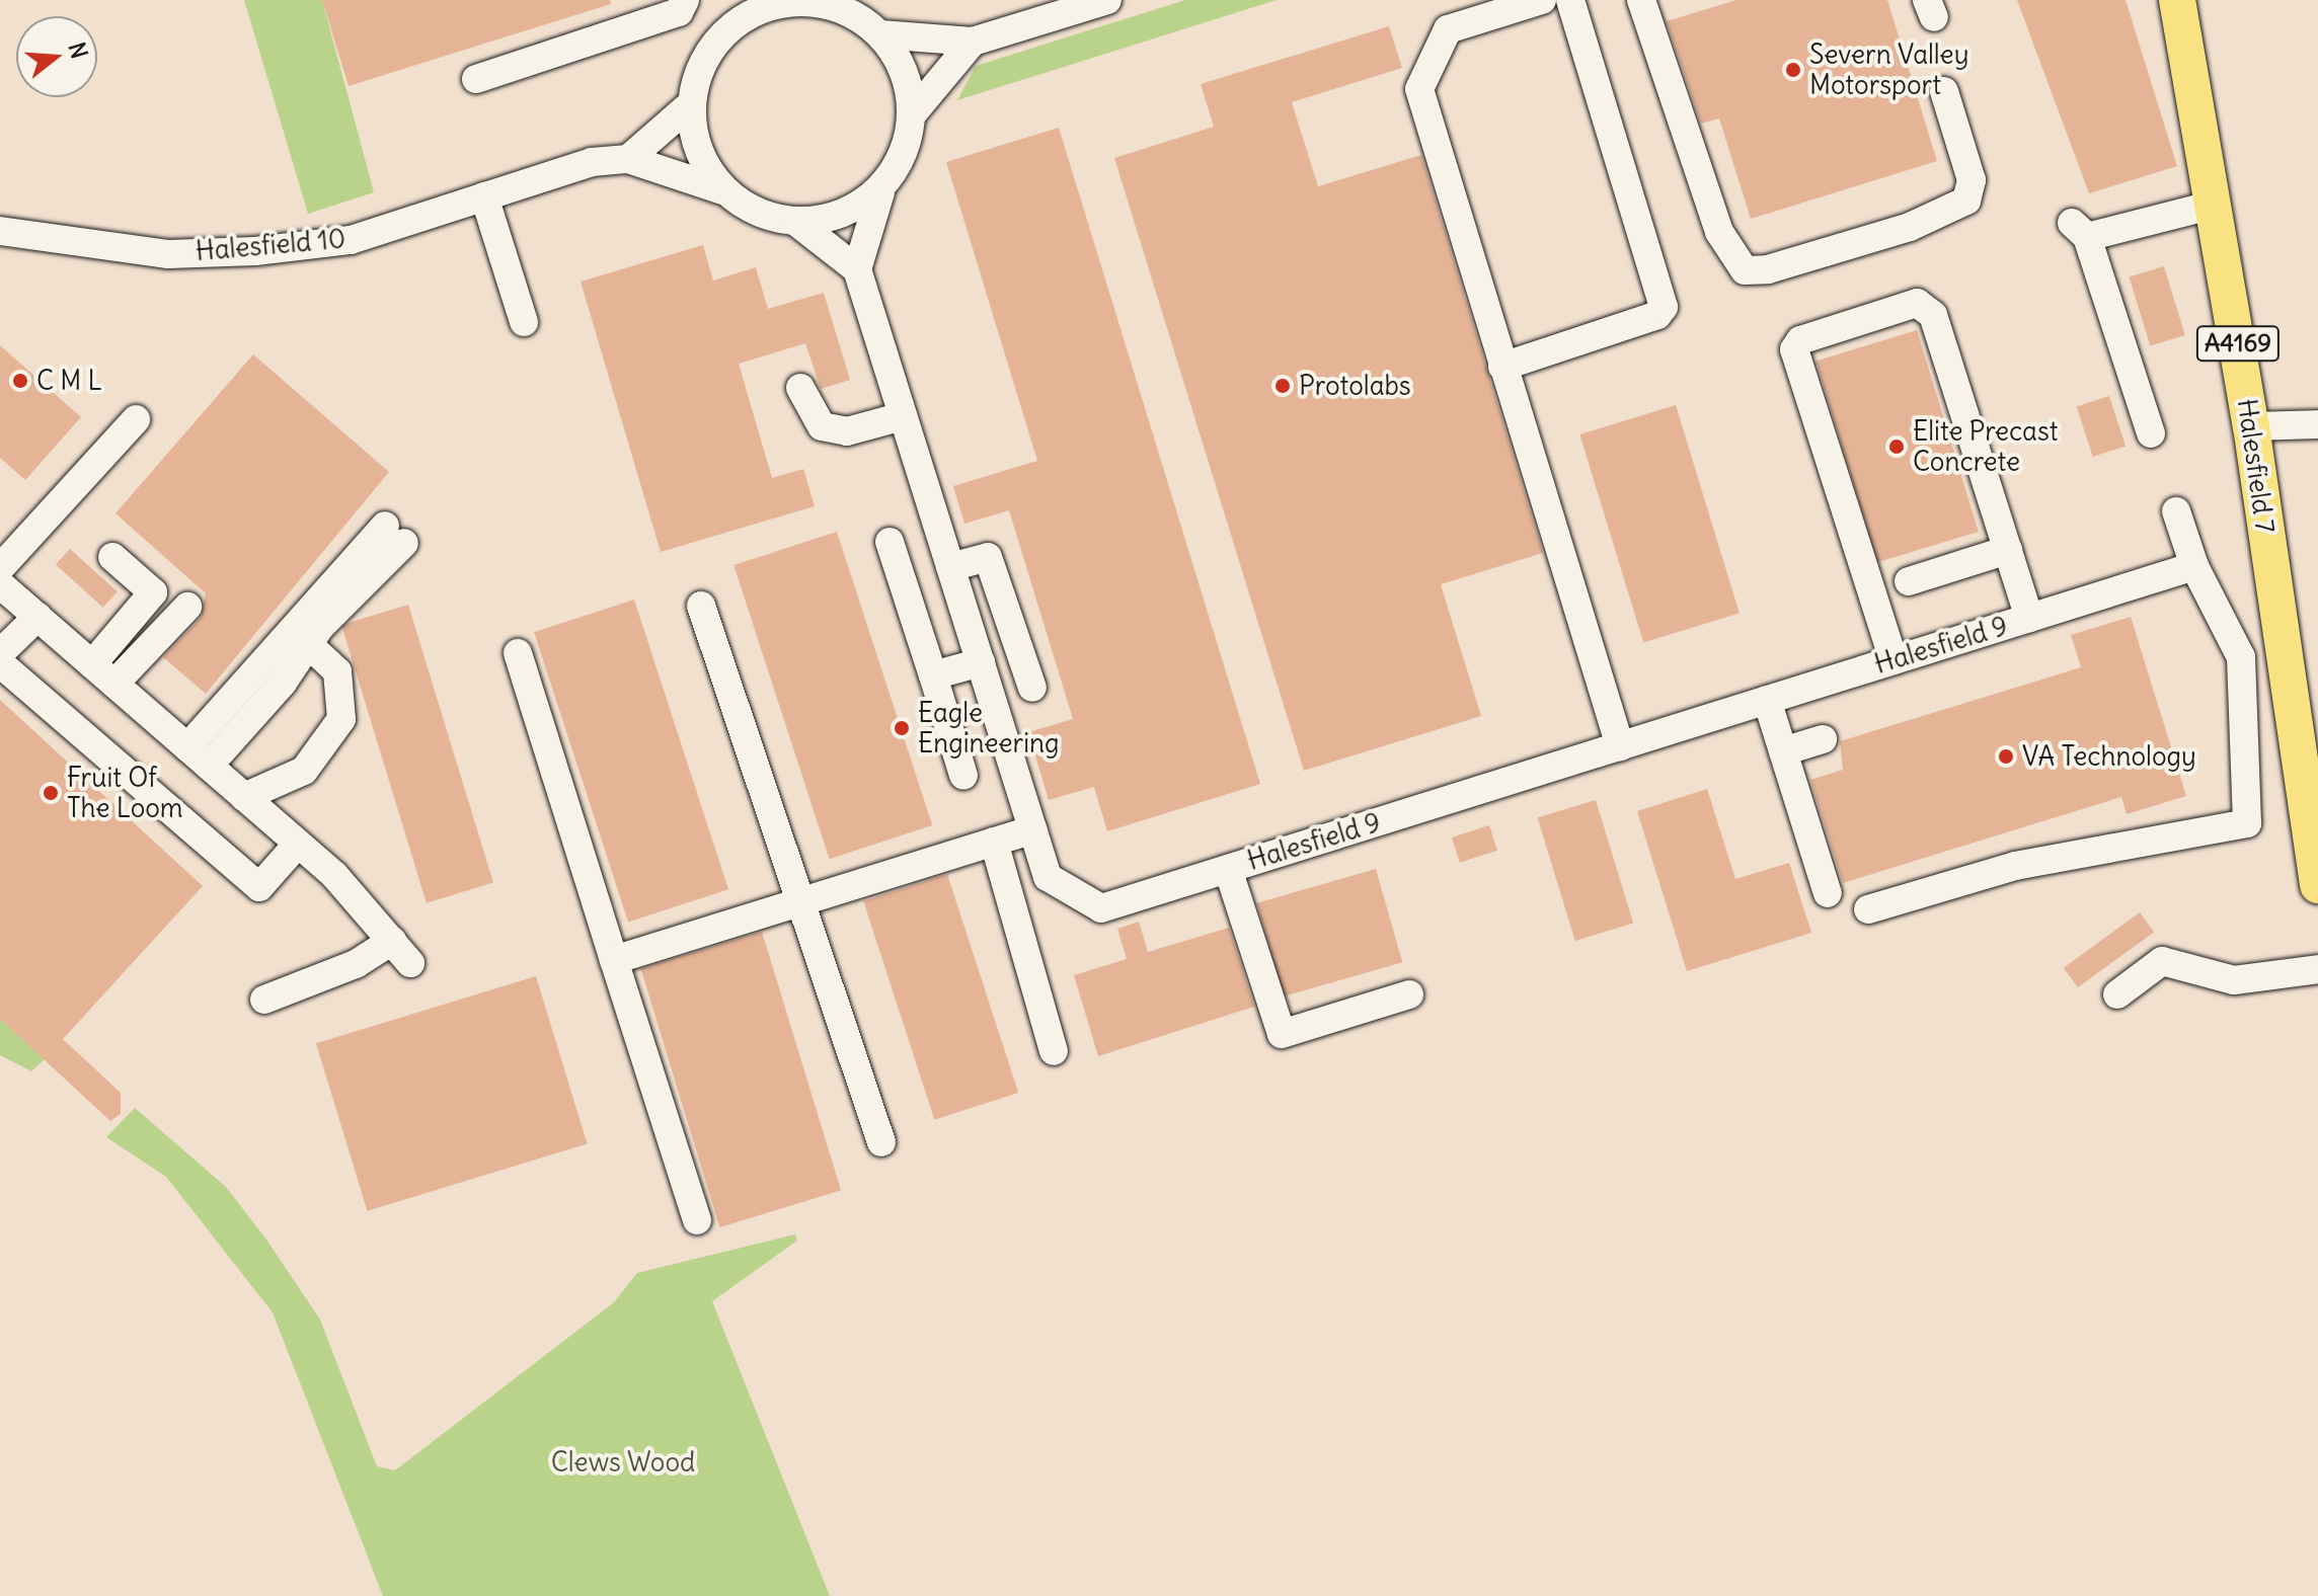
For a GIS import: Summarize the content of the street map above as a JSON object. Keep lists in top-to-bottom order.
{
  "streets": {
    "main road": ["A4169", "Halesfield 7"],
    "street": ["Halesfield 10", "Halesfield 9"]
  },
  "parks": ["Clews Wood"],
  "places": [
    "Severn Valley Motorsport",
    "C M L",
    "Protolabs",
    "Elite Precast Concrete",
    "Eagle Engineering",
    "VA Technology",
    "Fruit Of The Loom"
  ],
  "north": "right"
}
